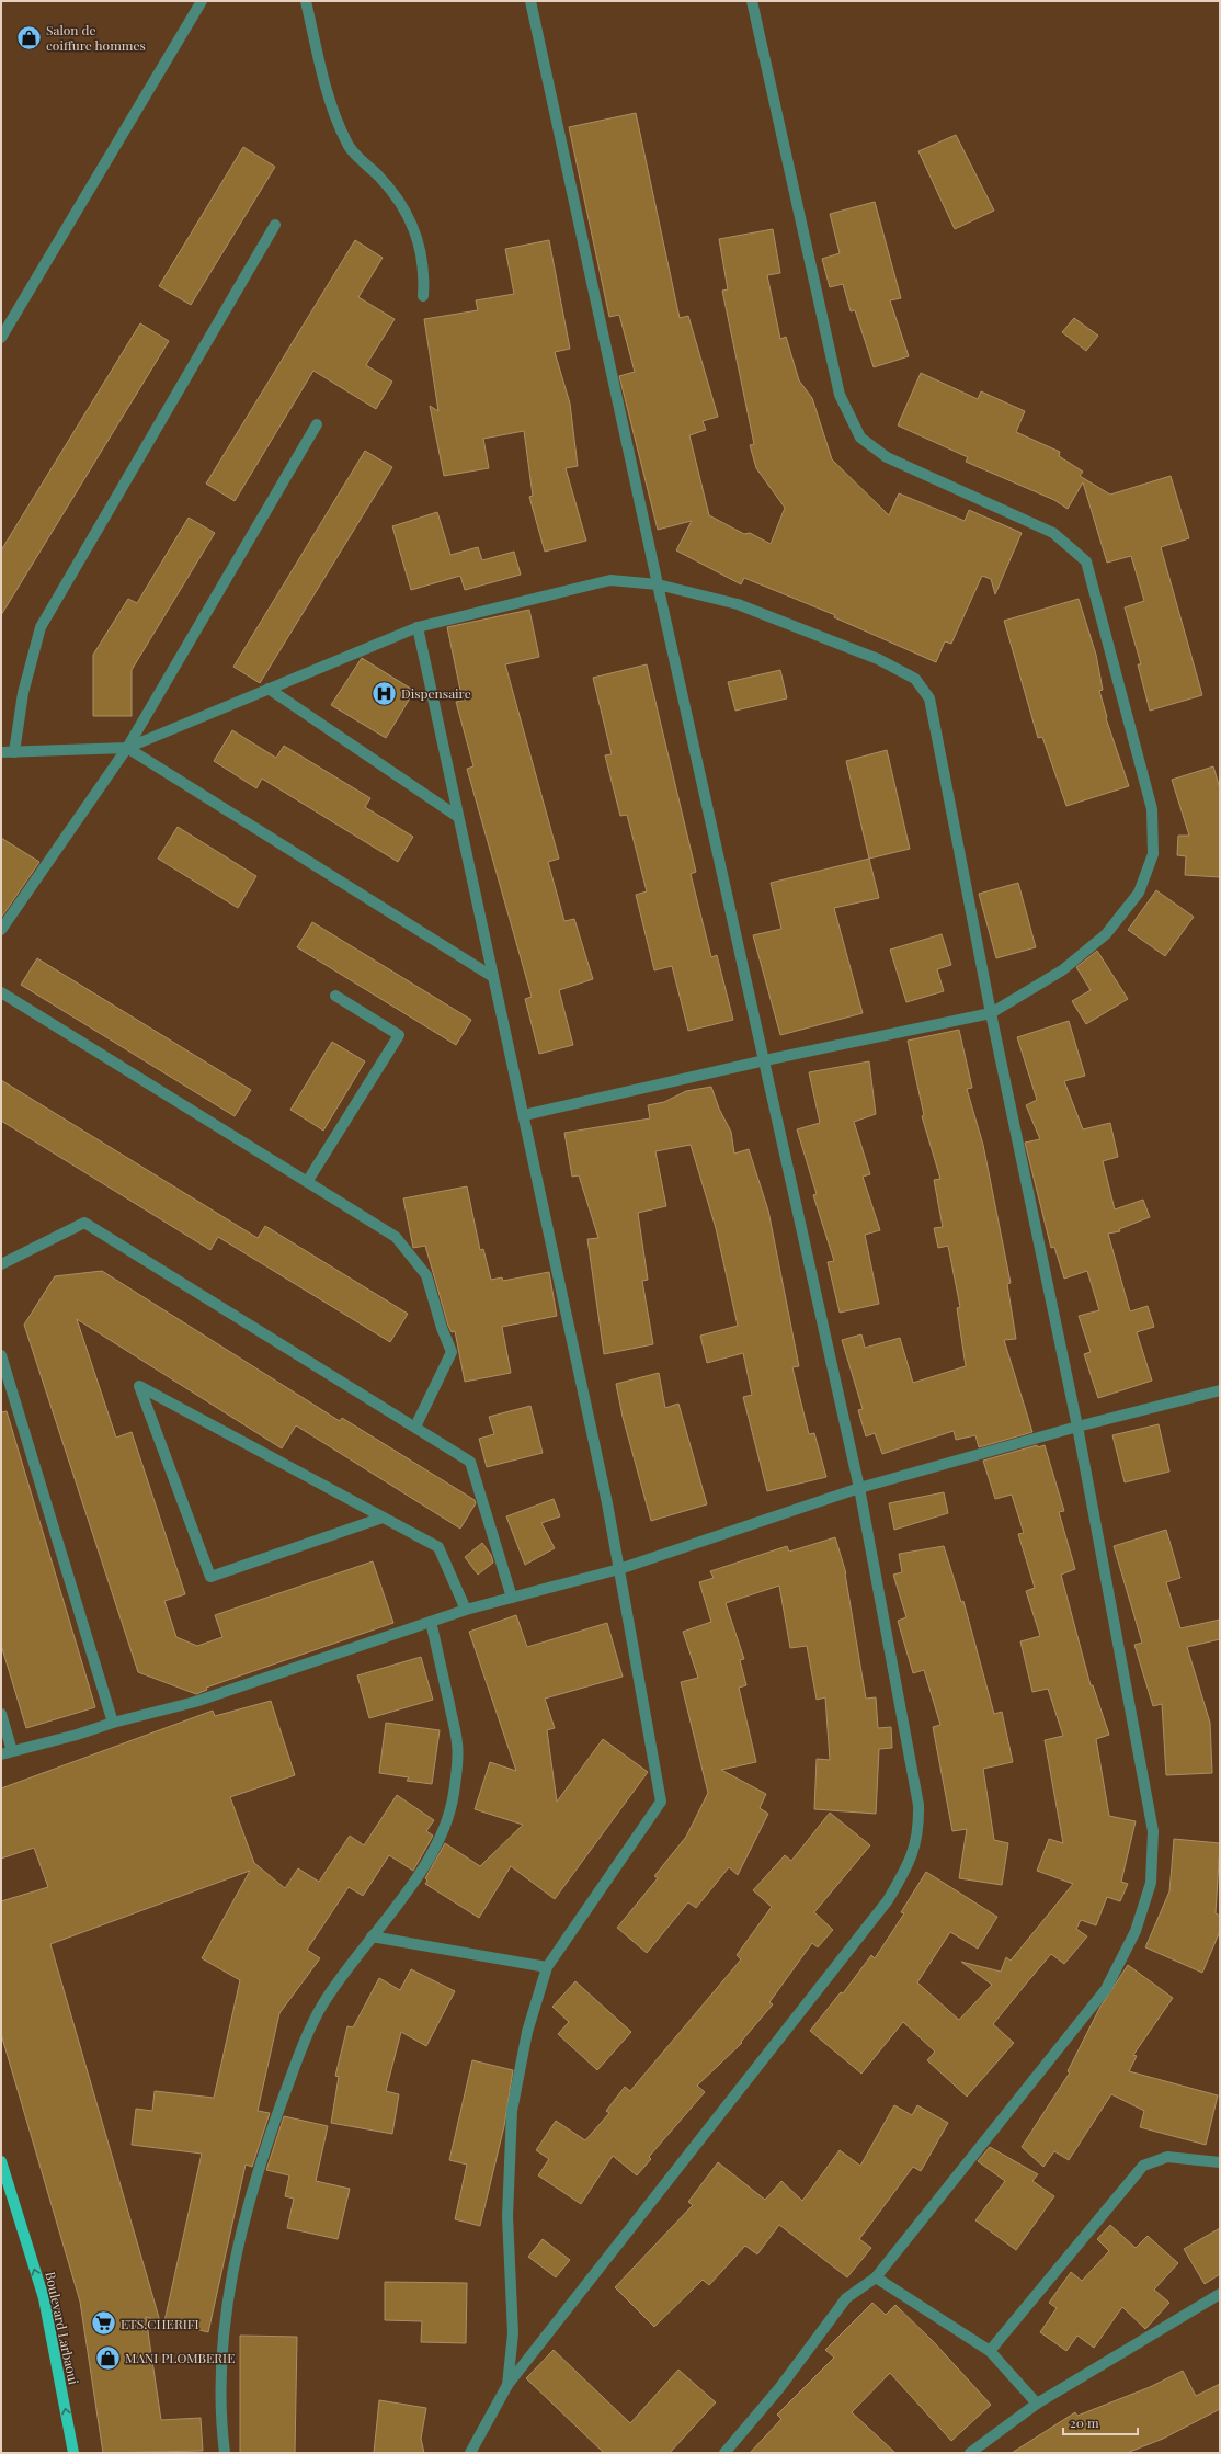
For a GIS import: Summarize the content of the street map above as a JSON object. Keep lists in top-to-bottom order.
{
  "streets": {
    "main road": ["Boulevard Larbaoui"]
  },
  "one_way": ["Boulevard Larbaoui"],
  "places": {
    "shop": ["Salon de coiffure hommes", "MANI PLOMBERIE"],
    "hospital": ["Dispensaire"],
    "supermarket": ["ETS.CHERIFI"]
  },
  "scale_bar": "20 m"
}
